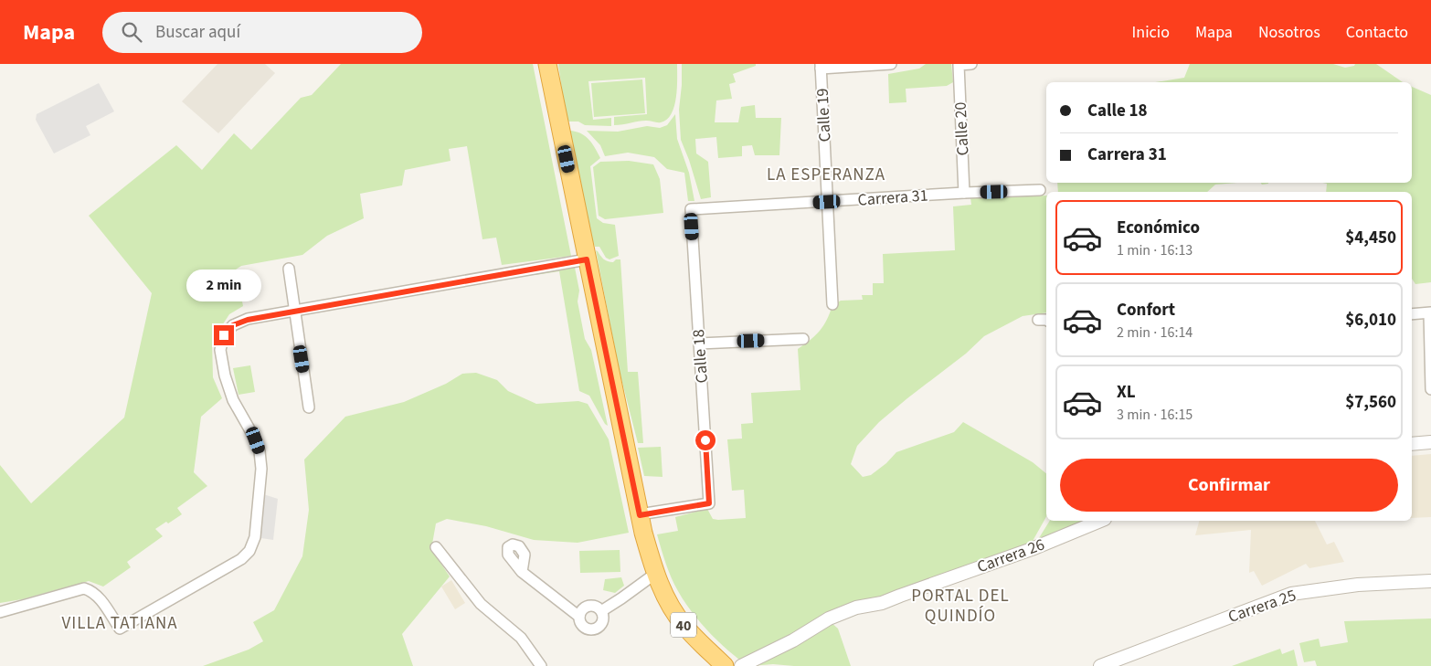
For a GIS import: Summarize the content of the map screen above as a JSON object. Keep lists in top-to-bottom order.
{
  "streets": {
    "highway": ["40"],
    "street": [
      "Calle 19",
      "Calle 20",
      "Carrera 31",
      "Calle 18",
      "Carrera 26",
      "Carrera 25"
    ]
  },
  "crossings": [
    ["Calle 19", "Carrera 31"],
    ["Calle 20", "Carrera 31"],
    ["Carrera 31", "Calle 18"],
    ["Calle 18", "40"]
  ],
  "districts": ["LA ESPERANZA", "PORTAL DEL QUINDÍO", "VILLA TATIANA"],
  "page": {
    "header": "Mapa",
    "search": "Buscar aquí",
    "nav": [
      "Inicio",
      "Mapa",
      "Nosotros",
      "Contacto"
    ],
    "banner": ["Calle 18", "Carrera 31"],
    "list": [
      {
        "name": "Económico",
        "note": "1 min · 16:13",
        "value": "$4,450"
      },
      {
        "name": "Confort",
        "note": "2 min · 16:14",
        "value": "$6,010"
      },
      {
        "name": "XL",
        "note": "3 min · 16:15",
        "value": "$7,560"
      }
    ],
    "bubble": "2 min",
    "buttons": "Confirmar"
  }
}
